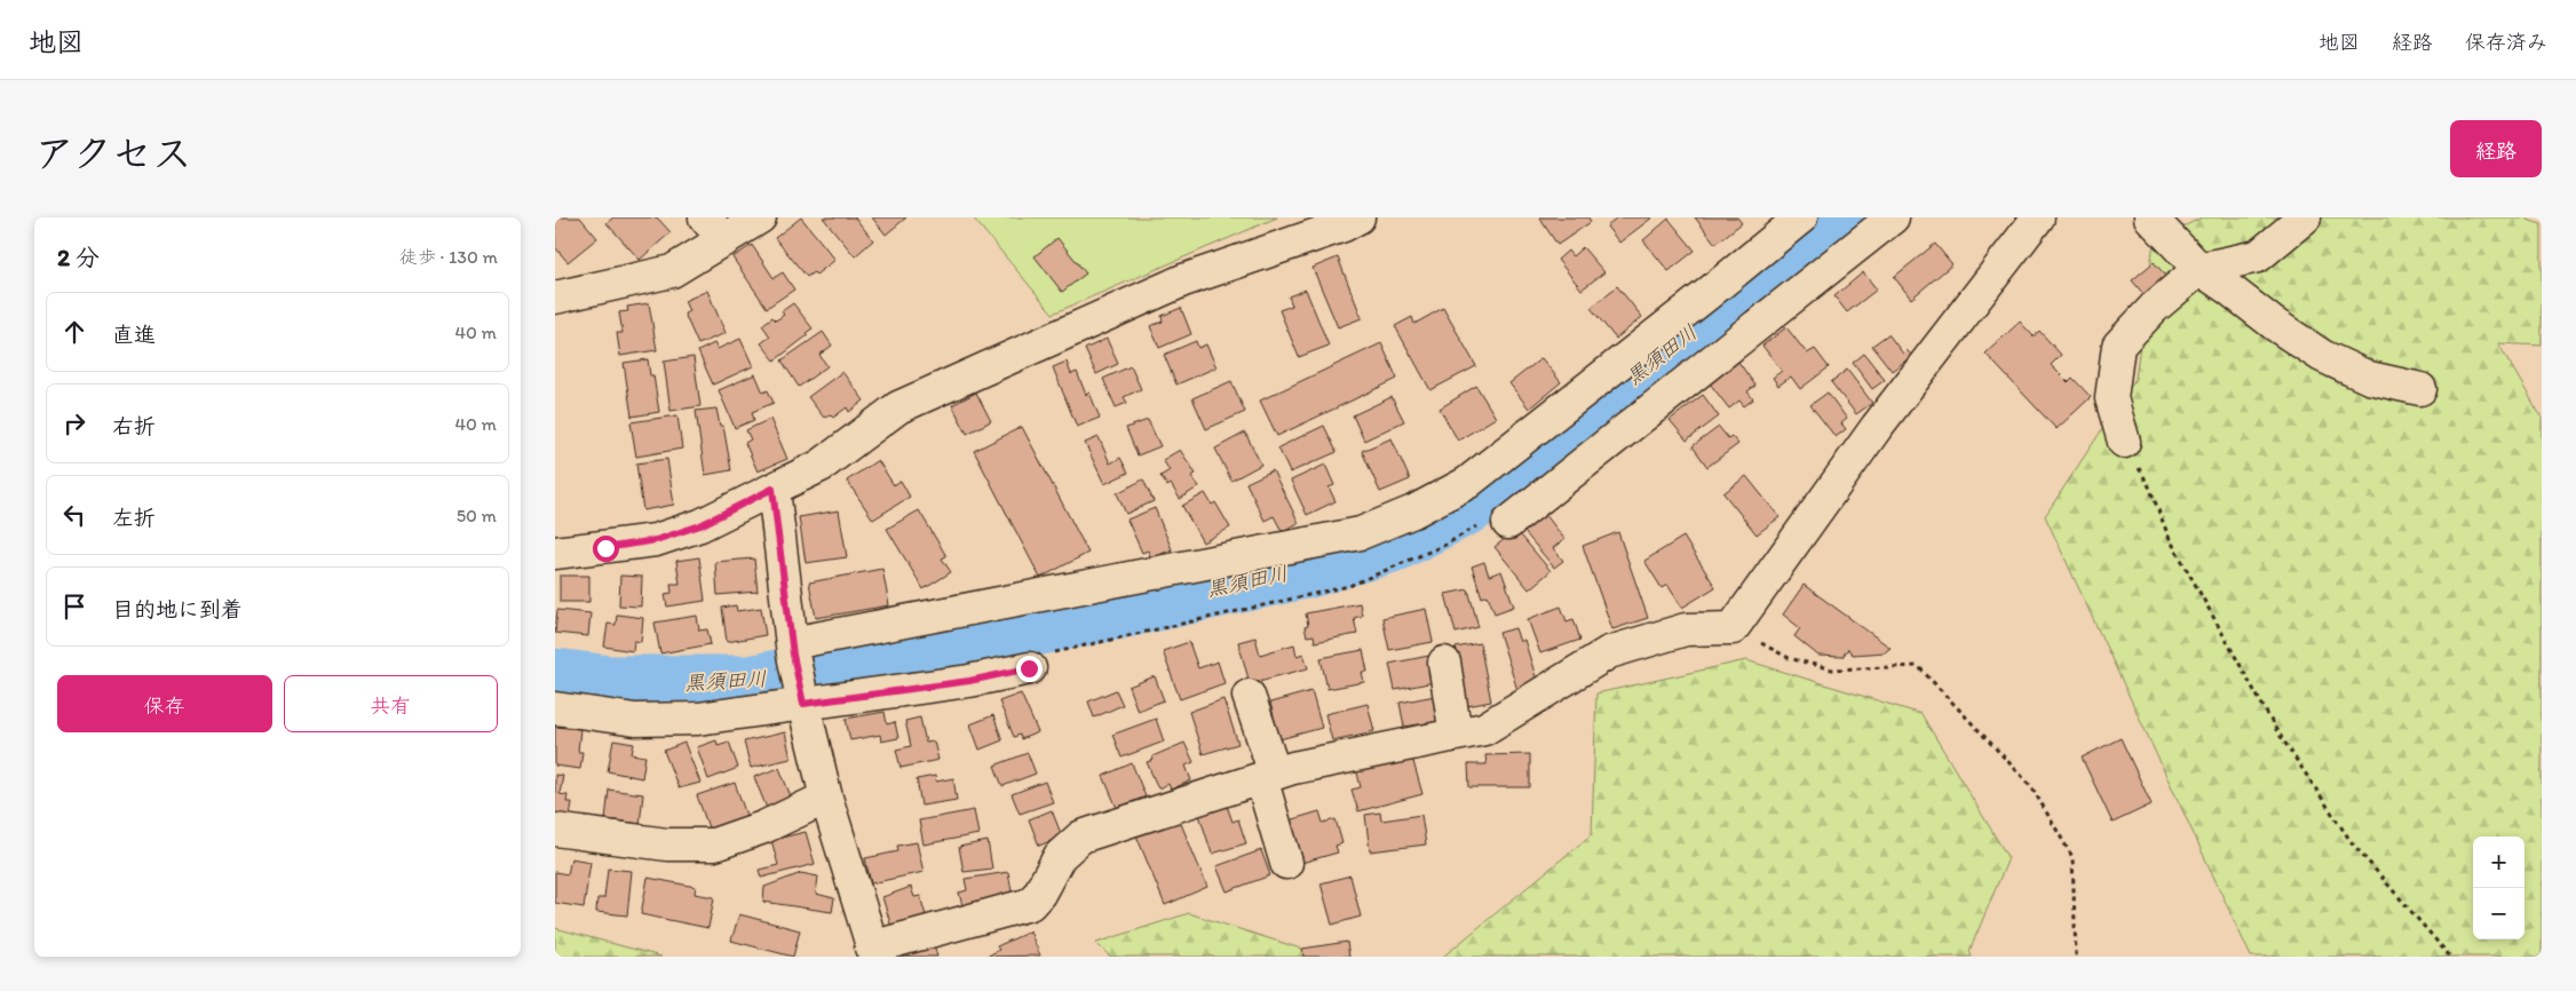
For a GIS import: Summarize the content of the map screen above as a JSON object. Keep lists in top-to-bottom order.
{
  "water": ["黒須田川"],
  "page": {
    "header": "地図",
    "nav": ["地図", "経路", "保存済み"],
    "title": "アクセス",
    "buttons": [
      "経路",
      ["保存", "共有"]
    ],
    "heading": ["2 分", "徒歩 · 130 m"],
    "list": [
      ["直進", "40 m"],
      ["右折", "40 m"],
      ["左折", "50 m"],
      "目的地に到着"
    ],
    "map_buttons": ["+", "−"]
  }
}
